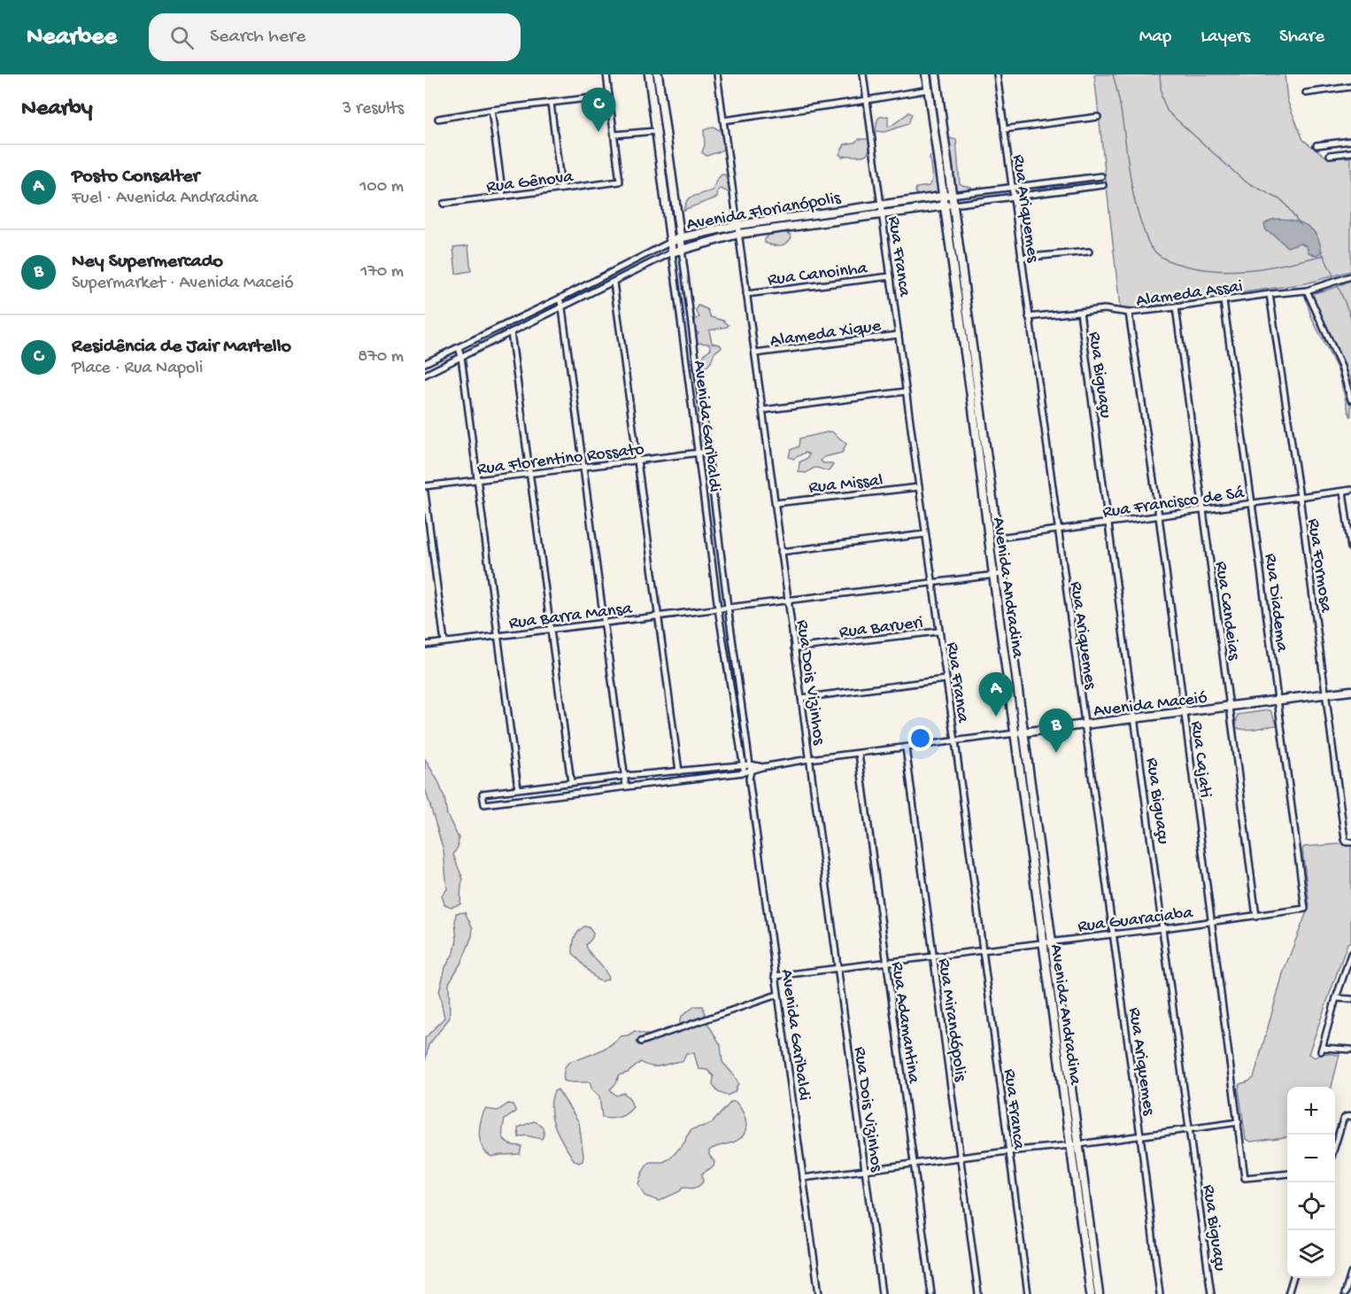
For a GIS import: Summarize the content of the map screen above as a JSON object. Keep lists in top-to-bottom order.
{
  "streets": {
    "main road": [
      "Avenida Florianópolis",
      "Avenida Garibaldi",
      "Avenida Andradina",
      "Avenida Maceió"
    ],
    "street": [
      "Rua Gênova",
      "Rua Ariquemes",
      "Rua Franca",
      "Rua Canoinha",
      "Alameda Assai",
      "Alameda Xique",
      "Rua Biguaçu",
      "Rua Florentino Rossato",
      "Rua Missal",
      "Rua Francisco de Sá",
      "Rua Formosa",
      "Rua Diadema",
      "Rua Candeias",
      "Rua Barra Mansa",
      "Rua Barueri",
      "Rua Dois Vizinhos",
      "Rua Cajati",
      "Rua Guaraciaba",
      "Rua Mirandópolis",
      "Rua Adamantina"
    ]
  },
  "crossings": [
    ["Rua Ariquemes", "Avenida Florianópolis"],
    ["Rua Ariquemes", "Alameda Assai"],
    ["Rua Ariquemes", "Rua Francisco de Sá"],
    ["Rua Ariquemes", "Avenida Maceió"],
    ["Rua Ariquemes", "Rua Guaraciaba"],
    ["Avenida Florianópolis", "Rua Franca"],
    ["Avenida Florianópolis", "Avenida Garibaldi"],
    ["Avenida Florianópolis", "Avenida Andradina"],
    ["Avenida Florianópolis", "Rua Dois Vizinhos"],
    ["Rua Franca", "Rua Canoinha"],
    ["Rua Franca", "Alameda Xique"],
    ["Rua Franca", "Rua Missal"],
    ["Rua Franca", "Rua Barueri"],
    ["Rua Franca", "Avenida Maceió"],
    ["Rua Franca", "Rua Guaraciaba"],
    ["Rua Canoinha", "Rua Dois Vizinhos"],
    ["Alameda Assai", "Rua Biguaçu"],
    ["Alameda Assai", "Rua Formosa"],
    ["Alameda Assai", "Rua Diadema"],
    ["Alameda Assai", "Rua Candeias"],
    ["Alameda Assai", "Rua Cajati"],
    ["Alameda Xique", "Rua Dois Vizinhos"],
    ["Rua Biguaçu", "Rua Francisco de Sá"],
    ["Rua Biguaçu", "Avenida Maceió"],
    ["Rua Biguaçu", "Rua Guaraciaba"],
    ["Avenida Garibaldi", "Rua Florentino Rossato"],
    ["Avenida Garibaldi", "Rua Barra Mansa"],
    ["Avenida Garibaldi", "Avenida Maceió"],
    ["Avenida Garibaldi", "Rua Guaraciaba"],
    ["Rua Missal", "Rua Dois Vizinhos"],
    ["Rua Francisco de Sá", "Rua Formosa"],
    ["Rua Francisco de Sá", "Avenida Andradina"],
    ["Rua Francisco de Sá", "Rua Diadema"],
    ["Rua Francisco de Sá", "Rua Candeias"],
    ["Rua Francisco de Sá", "Rua Cajati"],
    ["Rua Formosa", "Avenida Maceió"],
    ["Avenida Andradina", "Avenida Maceió"],
    ["Avenida Andradina", "Rua Guaraciaba"],
    ["Rua Diadema", "Avenida Maceió"],
    ["Rua Diadema", "Rua Guaraciaba"],
    ["Rua Candeias", "Avenida Maceió"],
    ["Rua Candeias", "Rua Guaraciaba"],
    ["Rua Barueri", "Rua Dois Vizinhos"],
    ["Rua Dois Vizinhos", "Avenida Maceió"],
    ["Rua Dois Vizinhos", "Rua Guaraciaba"],
    ["Avenida Maceió", "Rua Cajati"],
    ["Avenida Maceió", "Rua Mirandópolis"],
    ["Avenida Maceió", "Rua Adamantina"],
    ["Rua Cajati", "Rua Guaraciaba"],
    ["Rua Guaraciaba", "Rua Mirandópolis"],
    ["Rua Guaraciaba", "Rua Adamantina"]
  ],
  "page": {
    "header": "Nearbee",
    "search": "Search here",
    "nav": ["Map", "Layers", "Share"],
    "heading": ["Nearby", "3 results"],
    "pins": ["C", "A", "B"],
    "list": [
      {
        "mark": "A",
        "name": "Posto Consalter",
        "note": "Fuel · Avenida Andradina",
        "value": "100 m"
      },
      {
        "mark": "B",
        "name": "Ney Supermercado",
        "note": "Supermarket · Avenida Maceió",
        "value": "170 m"
      },
      {
        "mark": "C",
        "name": "Residência de Jair Martello",
        "note": "Place · Rua Napoli",
        "value": "870 m"
      }
    ],
    "map_buttons": ["+", "−"]
  }
}
